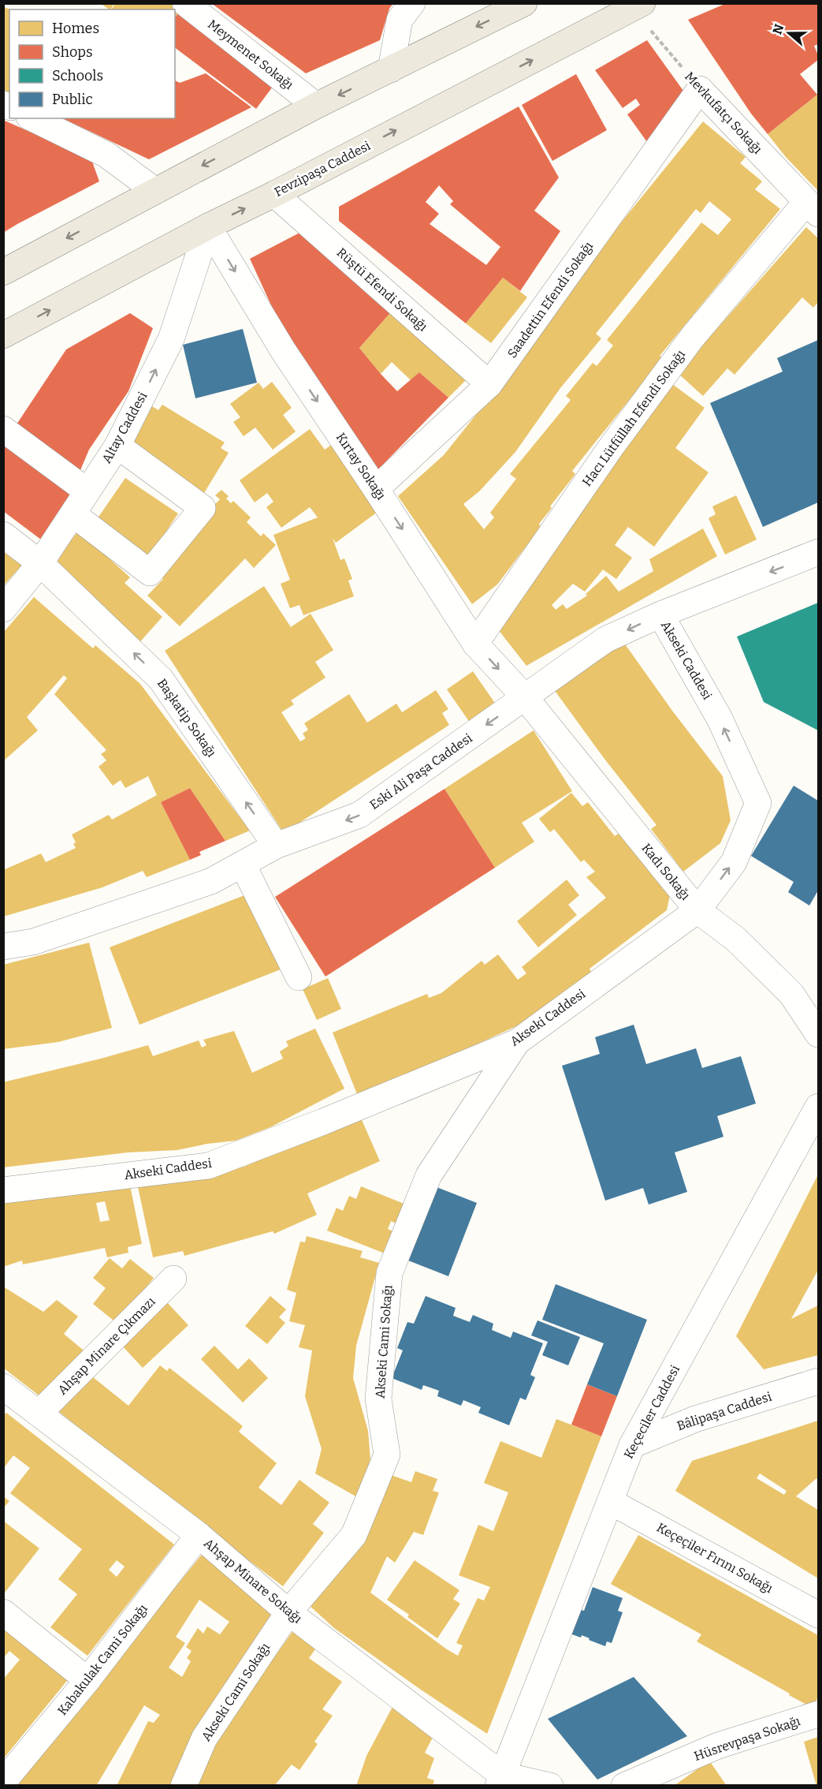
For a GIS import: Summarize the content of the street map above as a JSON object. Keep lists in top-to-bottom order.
{
  "streets": {
    "main road": ["Fevzipaşa Caddesi"],
    "street": [
      "Meymenet Sokağı",
      "Mevkufatçı Sokağı",
      "Rüştü Efendi Sokağı",
      "Saadettin Efendi Sokağı",
      "Hacı Lütfüllah Efendi Sokağı",
      "Altay Caddesi",
      "Kırtay Sokağı",
      "Akseki Caddesi",
      "Başkatip Sokağı",
      "Eski Ali Paşa Caddesi",
      "Kadı Sokağı",
      "Akseki Cami Sokağı",
      "Ahşap Minare Çıkmazı",
      "Bâlipaşa Caddesi",
      "Keçeciler Caddesi",
      "Keçeçiler Fırını Sokağı",
      "Ahşap Minare Sokağı",
      "Kabakulak Cami Sokağı",
      "Hüsrevpaşa Sokağı"
    ]
  },
  "crossings": [
    ["Mevkufatçı Sokağı", "Fevzipaşa Caddesi"],
    ["Mevkufatçı Sokağı", "Saadettin Efendi Sokağı"],
    ["Mevkufatçı Sokağı", "Hacı Lütfüllah Efendi Sokağı"],
    ["Fevzipaşa Caddesi", "Rüştü Efendi Sokağı"],
    ["Fevzipaşa Caddesi", "Altay Caddesi"],
    ["Fevzipaşa Caddesi", "Kırtay Sokağı"],
    ["Rüştü Efendi Sokağı", "Saadettin Efendi Sokağı"],
    ["Saadettin Efendi Sokağı", "Kırtay Sokağı"],
    ["Hacı Lütfüllah Efendi Sokağı", "Kırtay Sokağı"],
    ["Altay Caddesi", "Kırtay Sokağı"],
    ["Altay Caddesi", "Başkatip Sokağı"],
    ["Kırtay Sokağı", "Eski Ali Paşa Caddesi"],
    ["Kırtay Sokağı", "Kadı Sokağı"],
    ["Akseki Caddesi", "Eski Ali Paşa Caddesi"],
    ["Akseki Caddesi", "Kadı Sokağı"],
    ["Akseki Caddesi", "Akseki Cami Sokağı"],
    ["Başkatip Sokağı", "Eski Ali Paşa Caddesi"],
    ["Eski Ali Paşa Caddesi", "Kadı Sokağı"],
    ["Akseki Cami Sokağı", "Ahşap Minare Sokağı"],
    ["Ahşap Minare Çıkmazı", "Ahşap Minare Sokağı"],
    ["Bâlipaşa Caddesi", "Keçeciler Caddesi"],
    ["Keçeciler Caddesi", "Keçeçiler Fırını Sokağı"],
    ["Keçeciler Caddesi", "Ahşap Minare Sokağı"],
    ["Ahşap Minare Sokağı", "Kabakulak Cami Sokağı"]
  ],
  "one_way": [
    "Altay Caddesi",
    "Kırtay Sokağı",
    "Başkatip Sokağı",
    "Eski Ali Paşa Caddesi"
  ],
  "legend": [
    "Homes",
    "Shops",
    "Schools",
    "Public"
  ],
  "north": "left"
}
